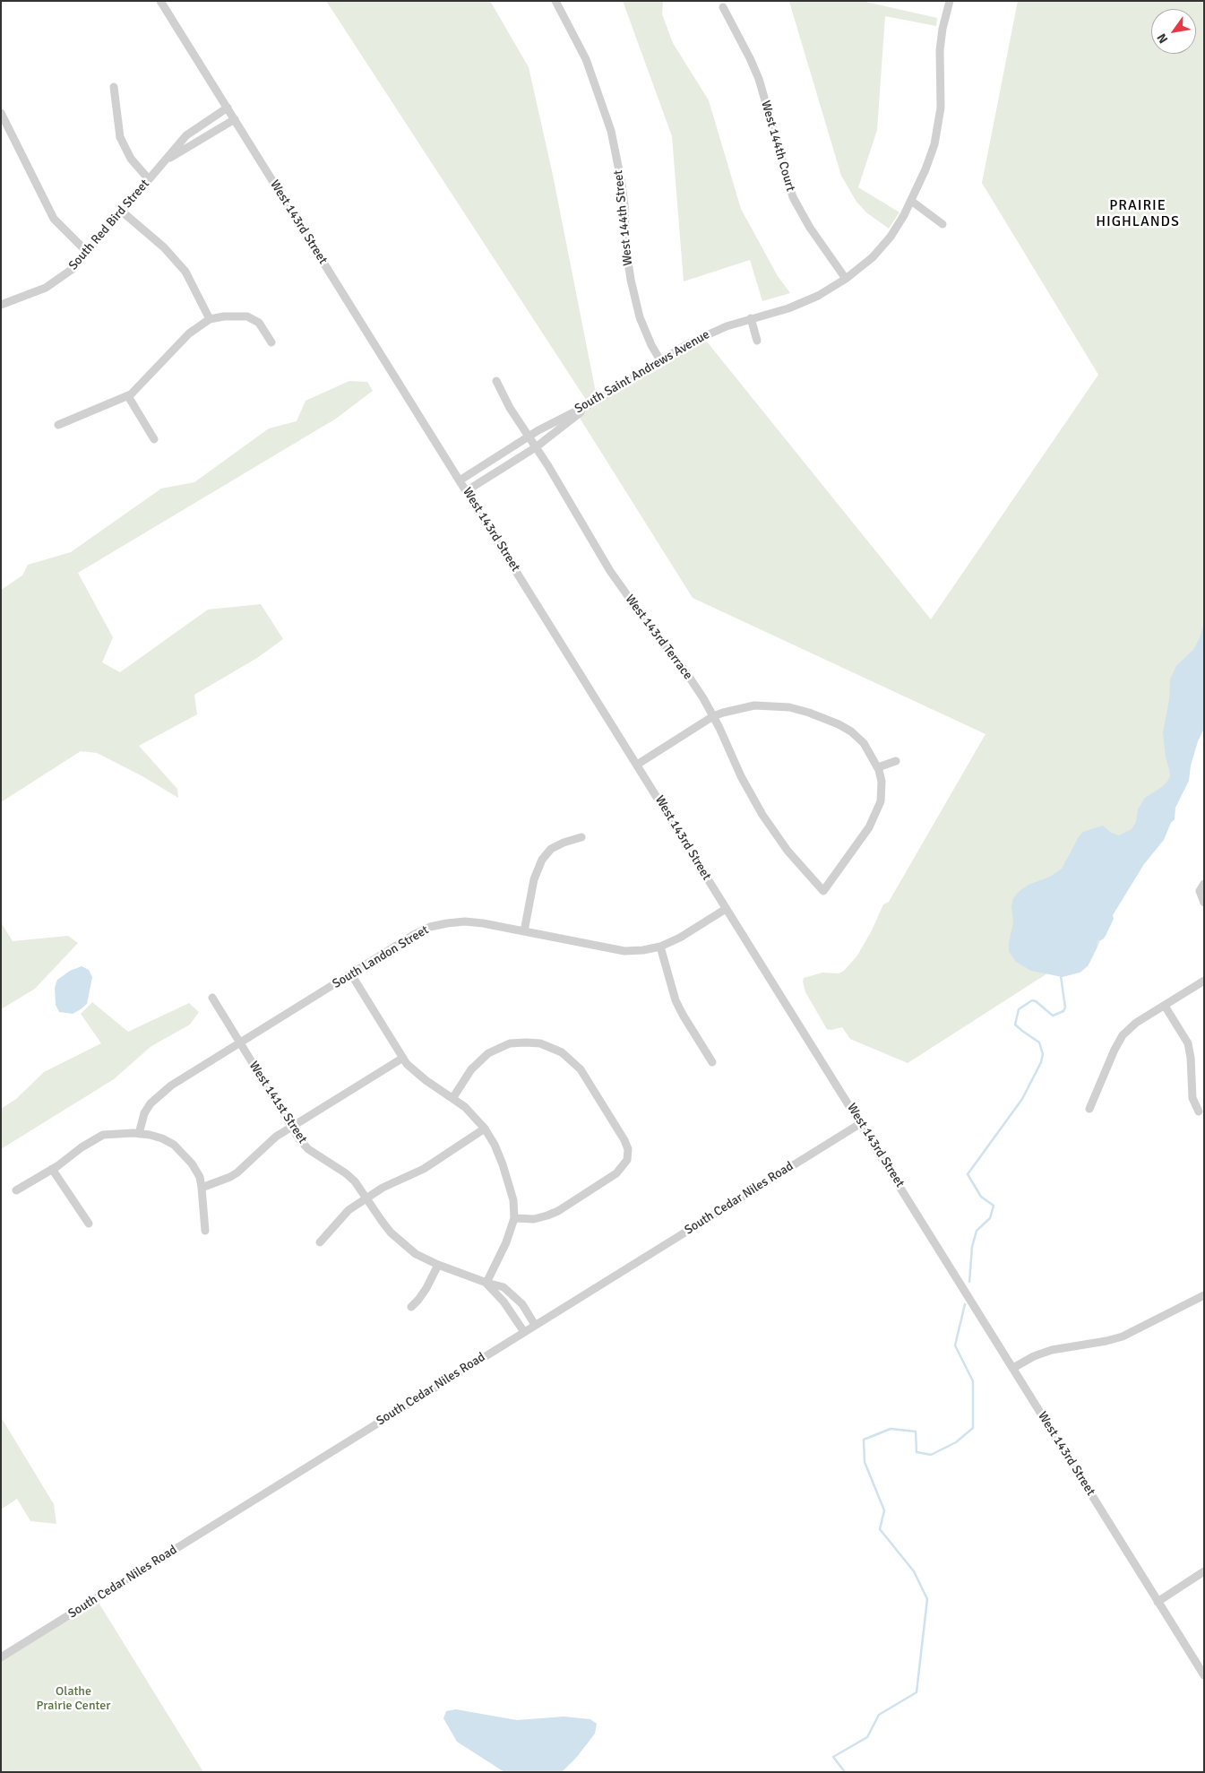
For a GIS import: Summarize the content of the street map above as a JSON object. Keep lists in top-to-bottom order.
{
  "streets": {
    "street": [
      "West 144th Court",
      "West 144th Street",
      "West 143rd Street",
      "South Red Bird Street",
      "South Saint Andrews Avenue",
      "West 143rd Terrace",
      "South Landon Street",
      "West 141st Street",
      "South Cedar Niles Road"
    ]
  },
  "crossings": [
    ["West 144th Court", "South Saint Andrews Avenue"],
    ["West 144th Street", "South Saint Andrews Avenue"],
    ["West 143rd Street", "South Red Bird Street"],
    ["West 143rd Street", "South Saint Andrews Avenue"],
    ["West 143rd Street", "South Landon Street"],
    ["West 143rd Street", "South Cedar Niles Road"],
    ["South Saint Andrews Avenue", "West 143rd Terrace"],
    ["South Landon Street", "West 141st Street"],
    ["West 141st Street", "South Cedar Niles Road"]
  ],
  "districts": ["PRAIRIE HIGHLANDS"],
  "parks": ["Olathe Prairie Center"],
  "north": "bottom left"
}
